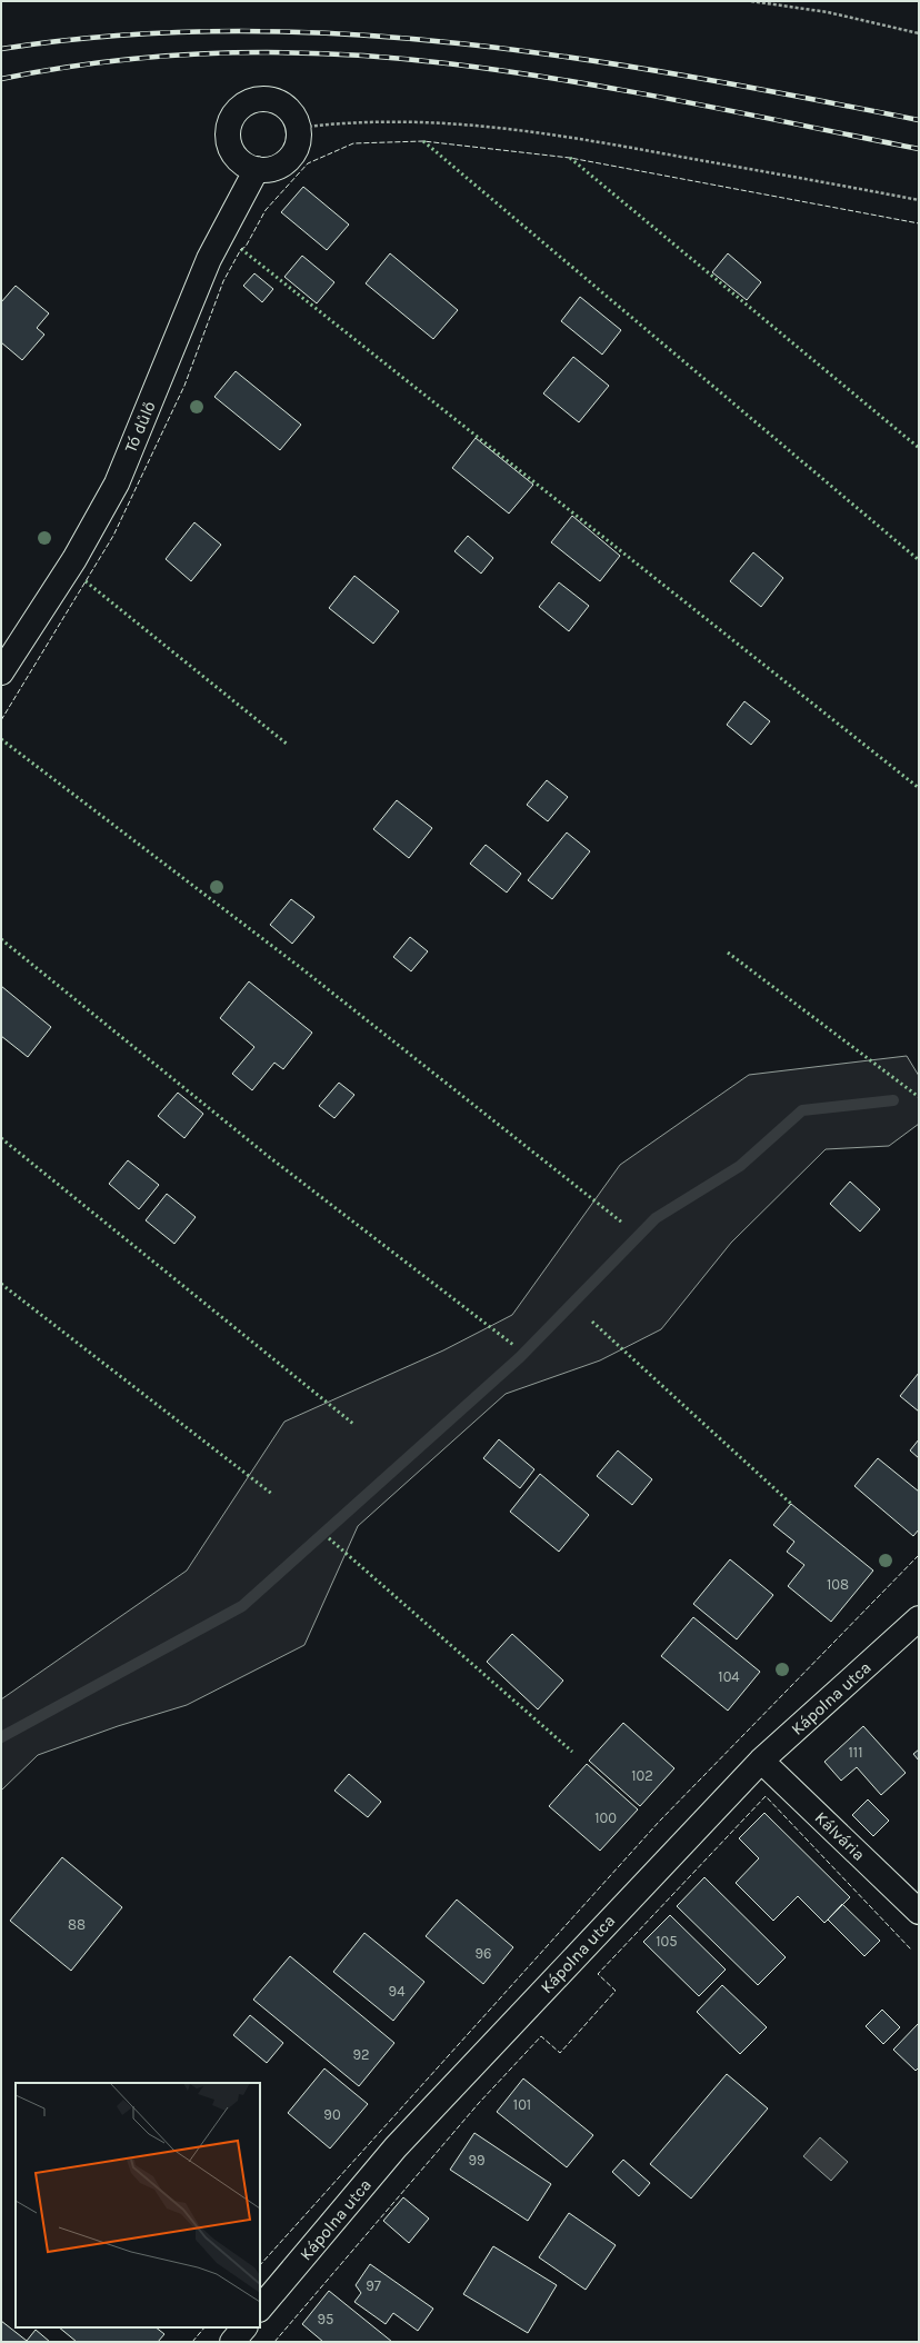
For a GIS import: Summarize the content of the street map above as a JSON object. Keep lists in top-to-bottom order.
{
  "streets": {
    "street": ["Tó dűlő", "Kápolna utca", "Kálvária"]
  },
  "crossings": [
    ["Kápolna utca", "Kálvária"]
  ],
  "house_numbers": [
    "108",
    "104",
    "111",
    "102",
    "100",
    "88",
    "105",
    "96",
    "94",
    "92",
    "101",
    "90",
    "99",
    "97",
    "95"
  ]
}
